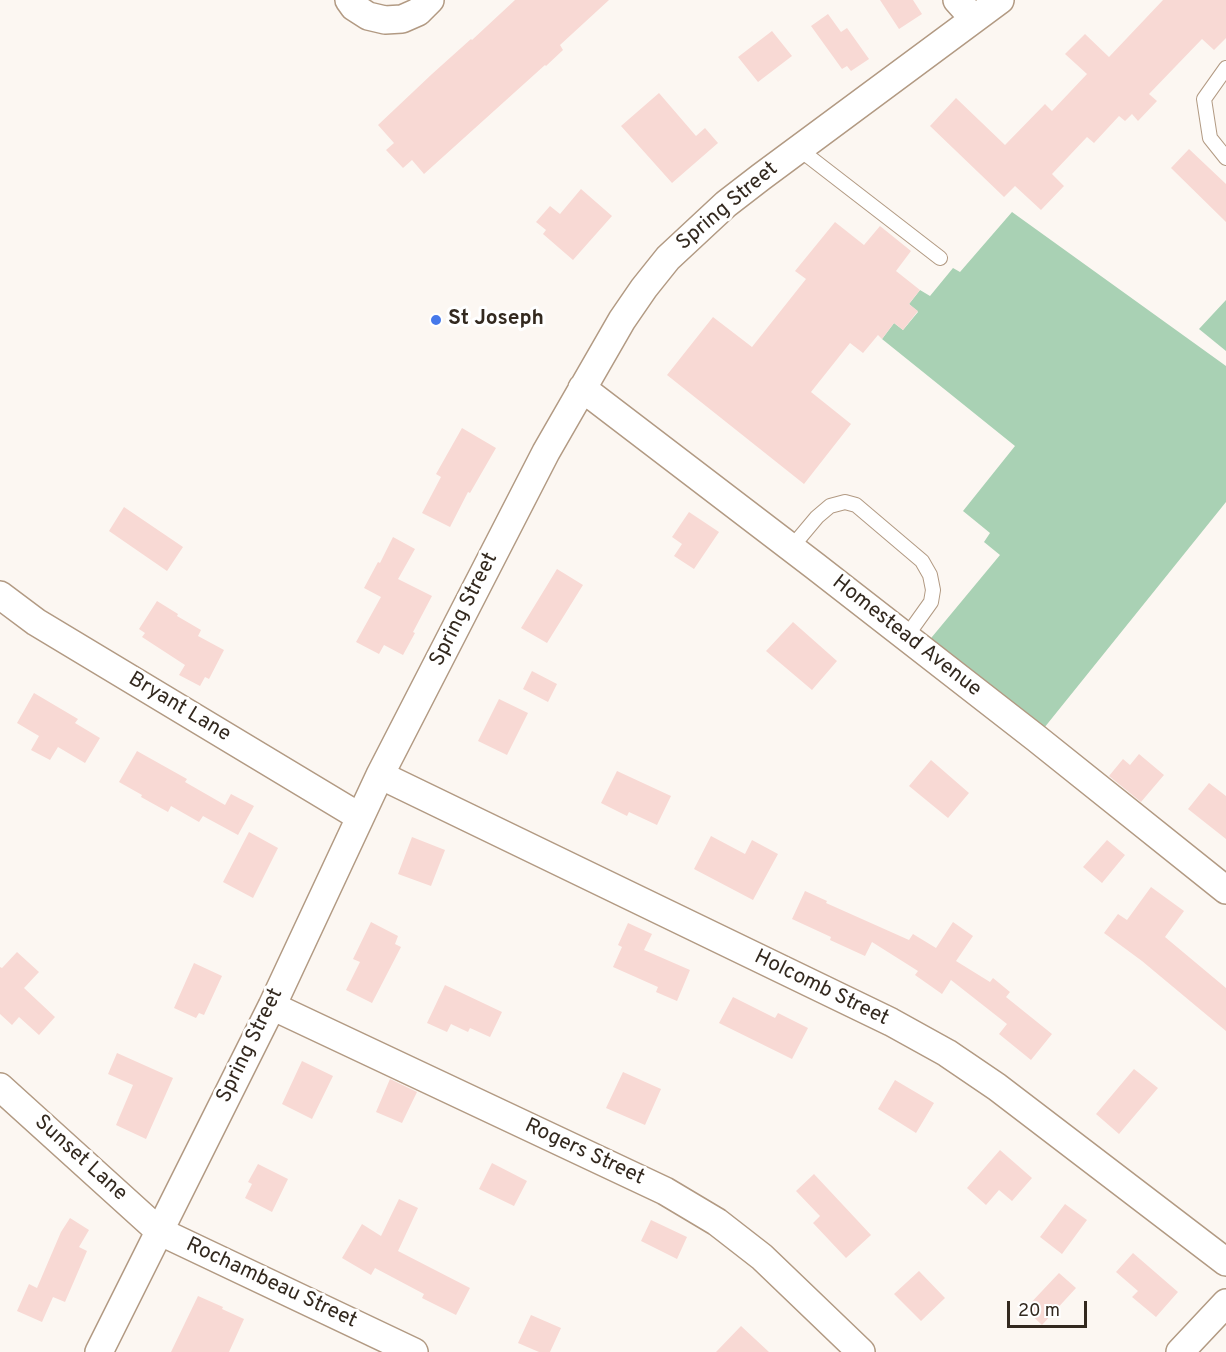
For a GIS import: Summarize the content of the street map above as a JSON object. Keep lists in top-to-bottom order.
{
  "streets": {
    "street": [
      "Spring Street",
      "Homestead Avenue",
      "Bryant Lane",
      "Holcomb Street",
      "Rogers Street",
      "Sunset Lane",
      "Rochambeau Street"
    ]
  },
  "crossings": [
    ["Spring Street", "Homestead Avenue"],
    ["Spring Street", "Bryant Lane"],
    ["Spring Street", "Holcomb Street"],
    ["Spring Street", "Rogers Street"],
    ["Spring Street", "Sunset Lane"],
    ["Spring Street", "Rochambeau Street"],
    ["Sunset Lane", "Rochambeau Street"]
  ],
  "places": ["St Joseph"],
  "scale_bar": "20 m"
}
